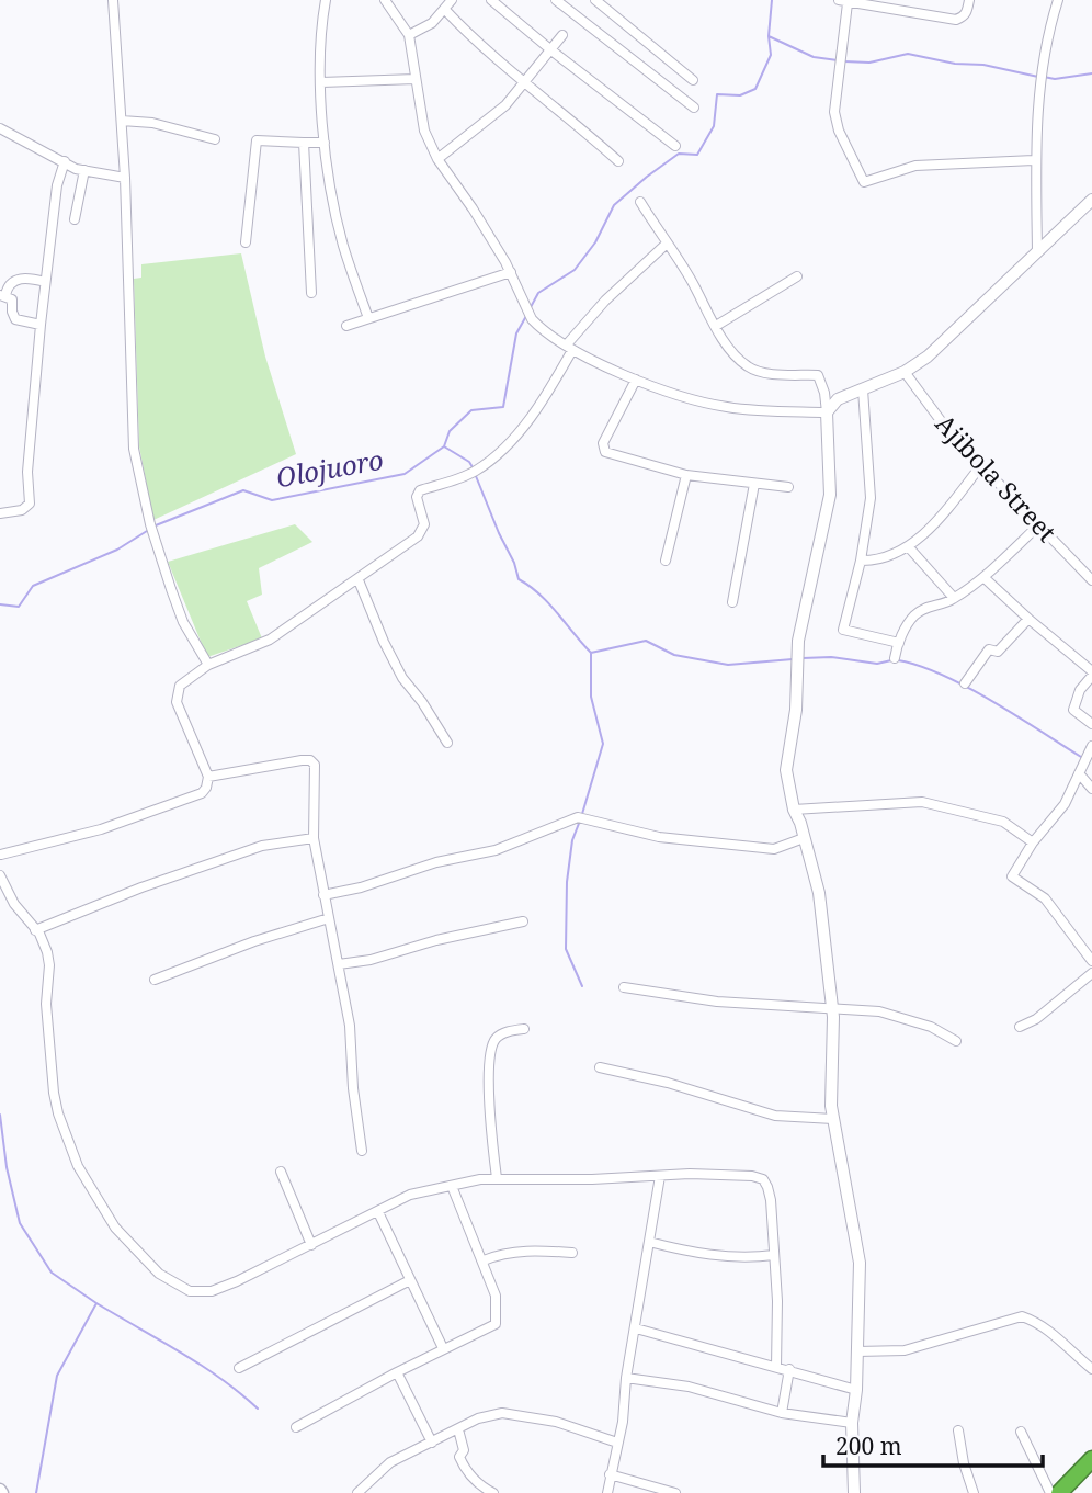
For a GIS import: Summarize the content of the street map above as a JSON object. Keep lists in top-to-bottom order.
{
  "streets": {
    "street": ["Ajibola Street"]
  },
  "water": ["Olojuoro"],
  "scale_bar": "200 m"
}
